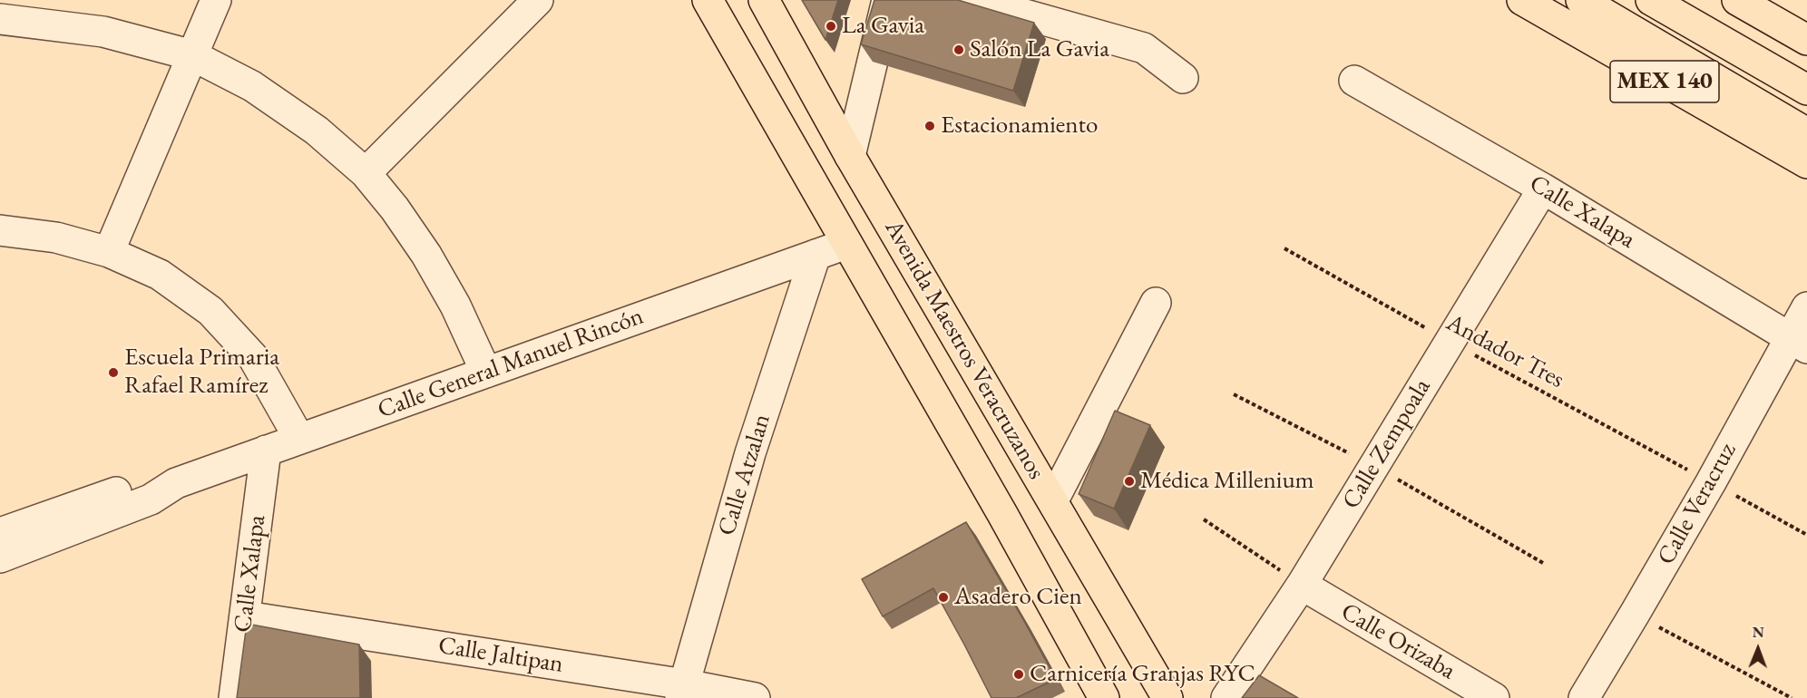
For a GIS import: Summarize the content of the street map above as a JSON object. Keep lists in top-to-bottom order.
{
  "streets": {
    "main road": ["MEX 140", "Avenida Maestros Veracruzanos"],
    "street": [
      "Calle Xalapa",
      "Calle General Manuel Rincón",
      "Calle Zempoala",
      "Calle Atzalan",
      "Calle Veracruz",
      "Calle Orizaba",
      "Calle Jaltipan"
    ],
    "path": ["Andador Tres"]
  },
  "crossings": [
    ["Calle Xalapa", "Calle General Manuel Rincón"],
    ["Calle Xalapa", "Calle Zempoala"],
    ["Calle Xalapa", "Calle Veracruz"],
    ["Calle Xalapa", "Calle Jaltipan"],
    ["Avenida Maestros Veracruzanos", "Calle General Manuel Rincón"],
    ["Andador Tres", "Calle Zempoala"],
    ["Andador Tres", "Calle Veracruz"],
    ["Calle General Manuel Rincón", "Calle Atzalan"],
    ["Calle Zempoala", "Calle Orizaba"],
    ["Calle Atzalan", "Calle Jaltipan"]
  ],
  "places": [
    "La Gavia",
    "Salón La Gavia",
    "Estacionamiento",
    "Escuela Primaria Rafael Ramírez",
    "Médica Millenium",
    "Asadero Cien",
    "Carnicería Granjas RYC"
  ],
  "north": "top"
}
